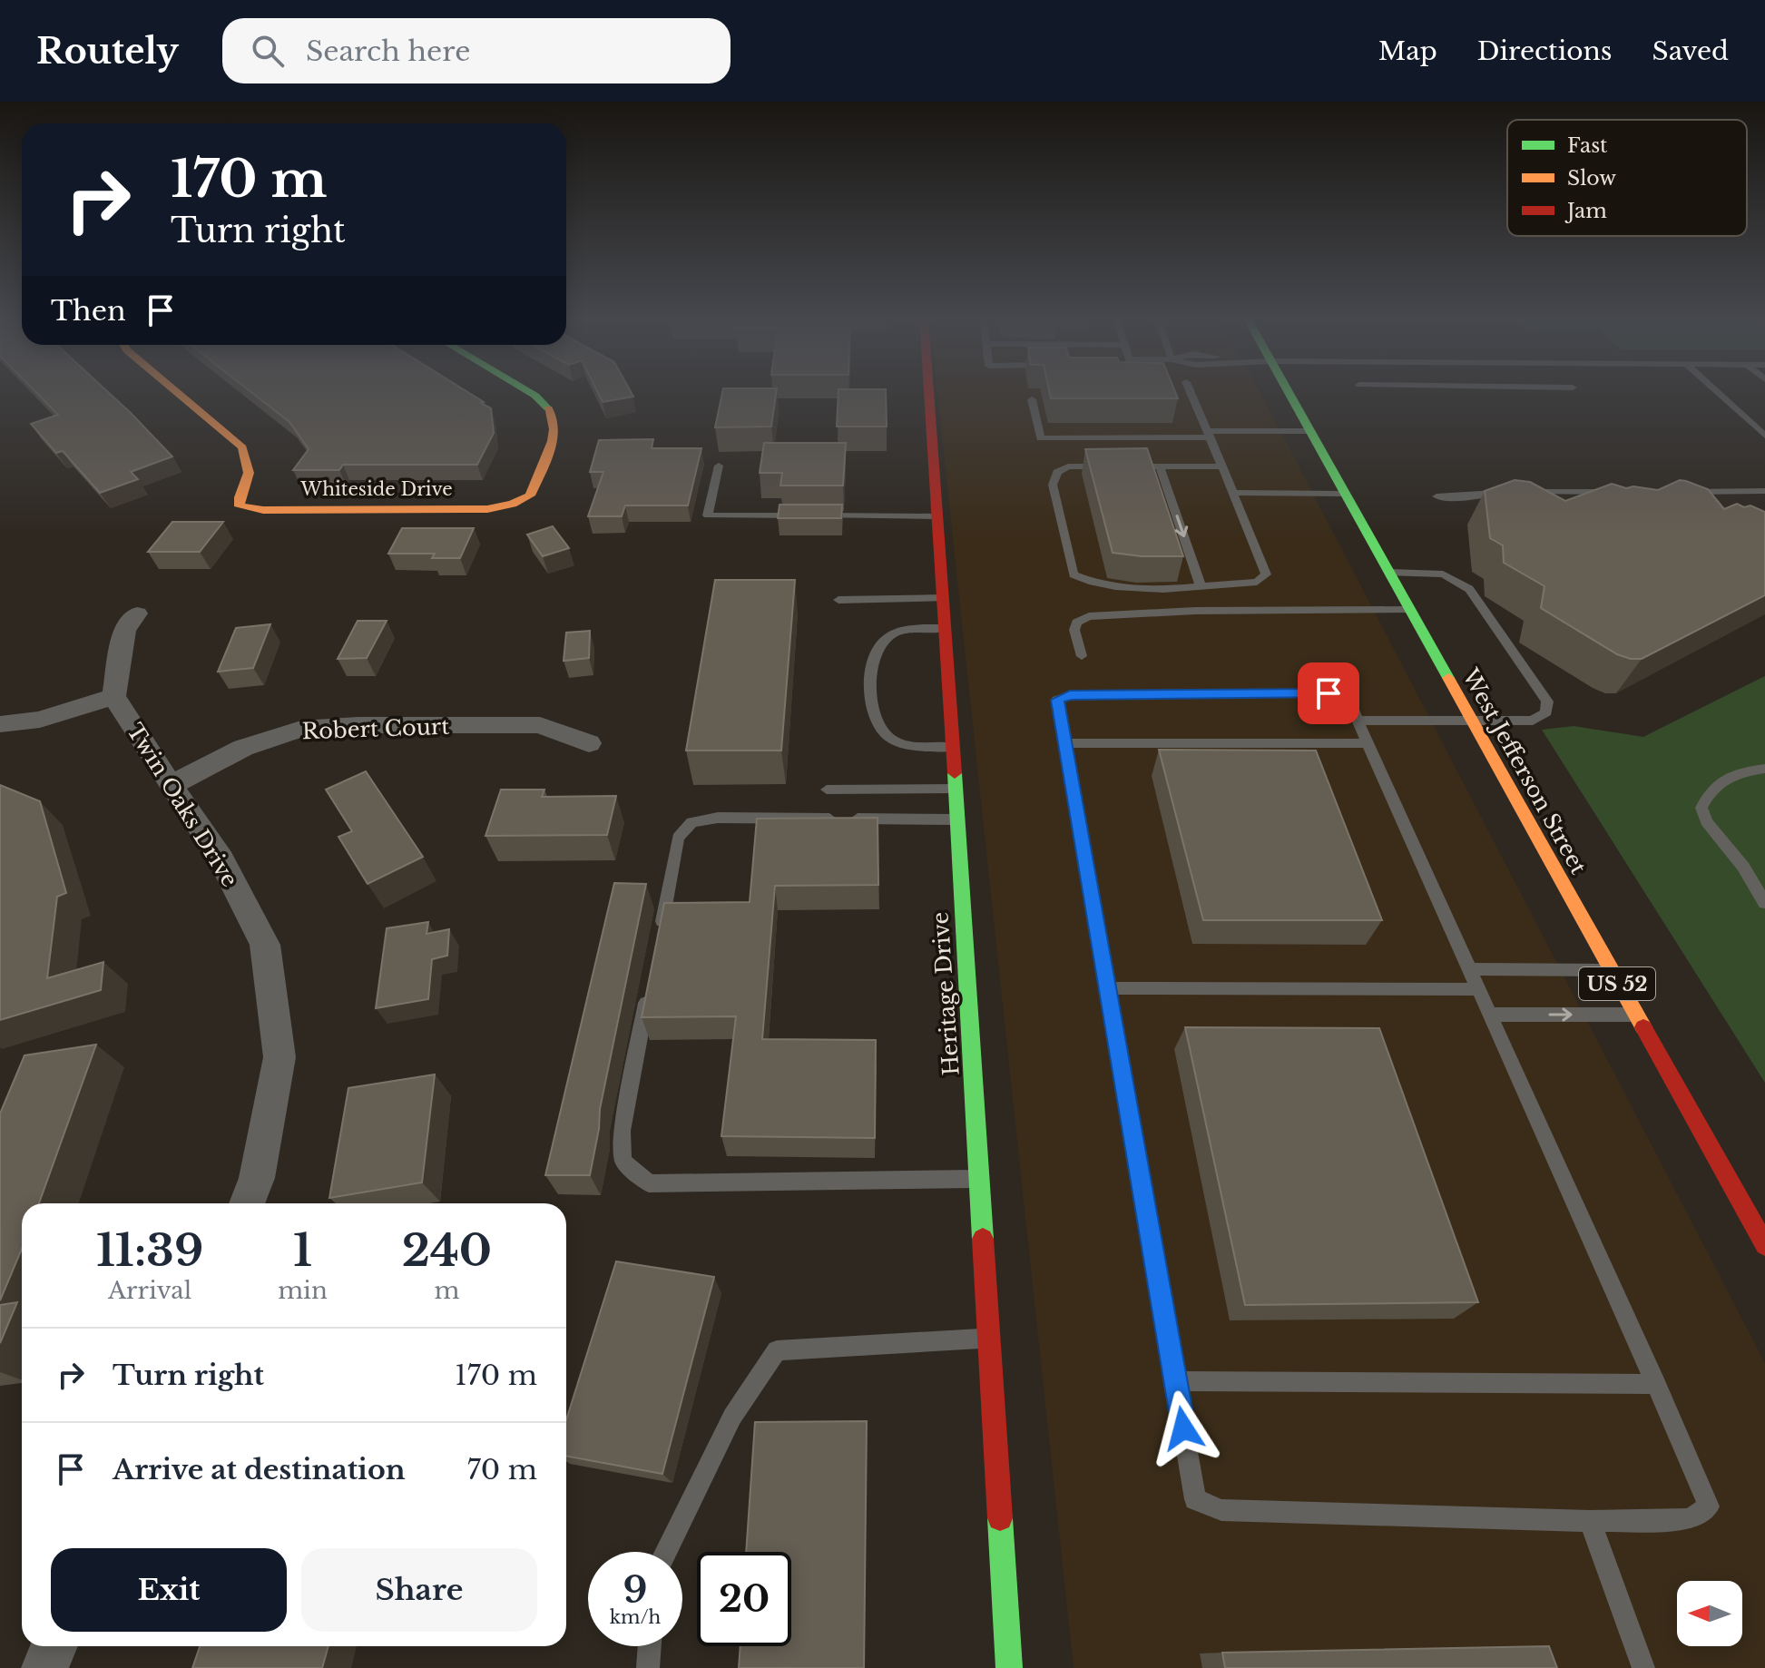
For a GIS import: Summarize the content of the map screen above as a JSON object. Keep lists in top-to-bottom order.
{
  "streets": {
    "street": [
      "Whiteside Drive",
      "Robert Court",
      "West Jefferson Street",
      "Twin Oaks Drive",
      "US 52",
      "Heritage Drive"
    ]
  },
  "crossings": [
    ["Robert Court", "Twin Oaks Drive"]
  ],
  "legend": ["Fast", "Slow", "Jam"],
  "north": "left",
  "page": {
    "header": "Routely",
    "search": "Search here",
    "nav": ["Map", "Directions", "Saved"],
    "turn": ["170 m", "Turn right"],
    "then": "Then",
    "eta": [
      "11:39",
      "Arrival",
      "1",
      "min",
      "240",
      "m"
    ],
    "list": [
      {
        "name": "Turn right",
        "value": "170 m"
      },
      {
        "name": "Arrive at destination",
        "value": "70 m"
      }
    ],
    "buttons": ["Exit", "Share"],
    "speed": "9 km/h",
    "limit": "20"
  }
}
